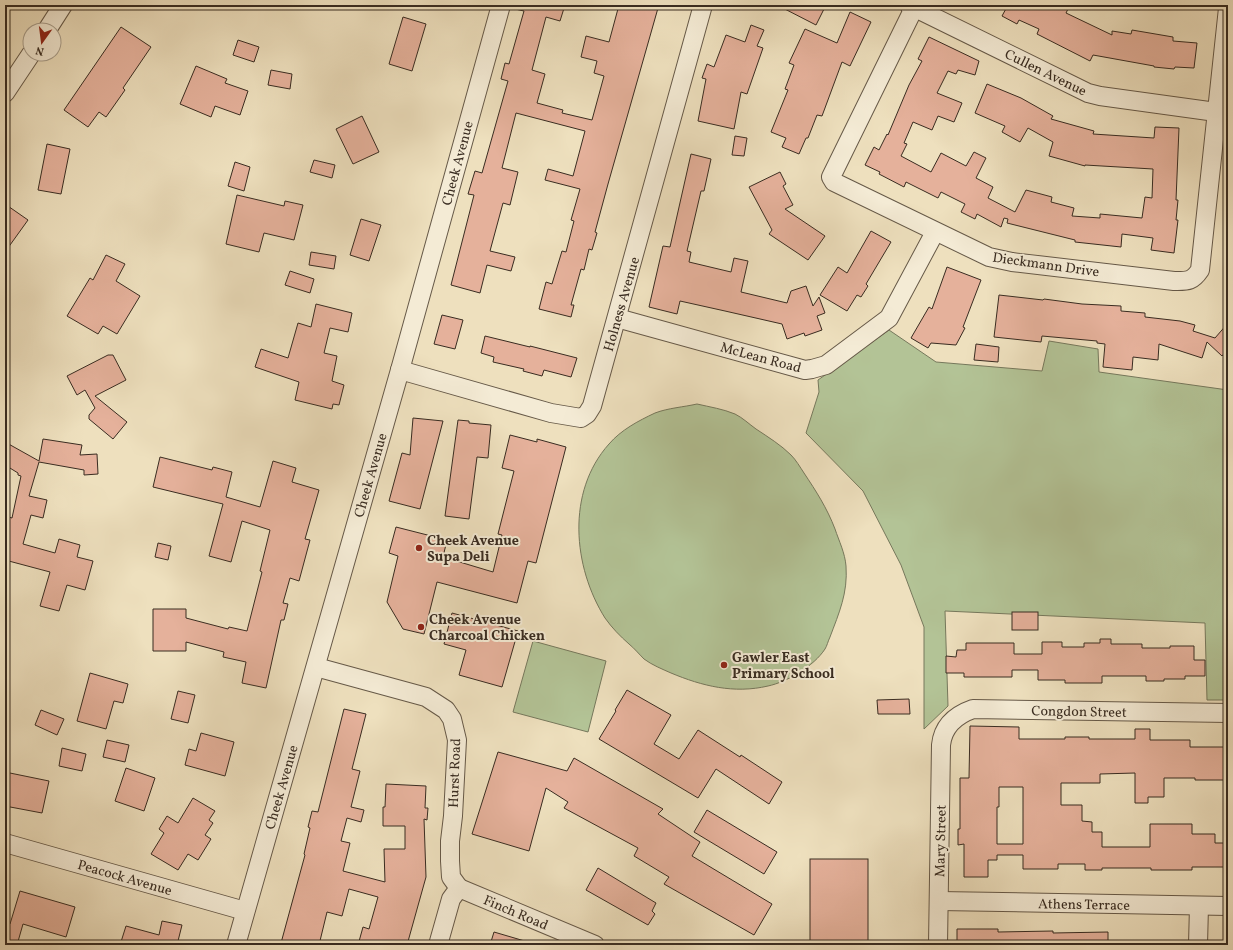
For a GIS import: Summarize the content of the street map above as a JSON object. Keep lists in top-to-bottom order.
{
  "streets": {
    "street": [
      "Cullen Avenue",
      "Cheek Avenue",
      "Dieckmann Drive",
      "Holness Avenue",
      "McLean Road",
      "Congdon Street",
      "Hurst Road",
      "Mary Street",
      "Peacock Avenue",
      "Athens Terrace",
      "Finch Road"
    ]
  },
  "crossings": [
    ["Cullen Avenue", "Dieckmann Drive"],
    ["Cheek Avenue", "Holness Avenue"],
    ["Cheek Avenue", "Hurst Road"],
    ["Cheek Avenue", "Peacock Avenue"],
    ["Dieckmann Drive", "McLean Road"],
    ["Holness Avenue", "McLean Road"],
    ["Congdon Street", "Mary Street"],
    ["Hurst Road", "Finch Road"],
    ["Mary Street", "Athens Terrace"]
  ],
  "places": ["Cheek Avenue Supa Deli", "Cheek Avenue Charcoal Chicken", "Gawler East Primary School"],
  "north": "bottom"
}
